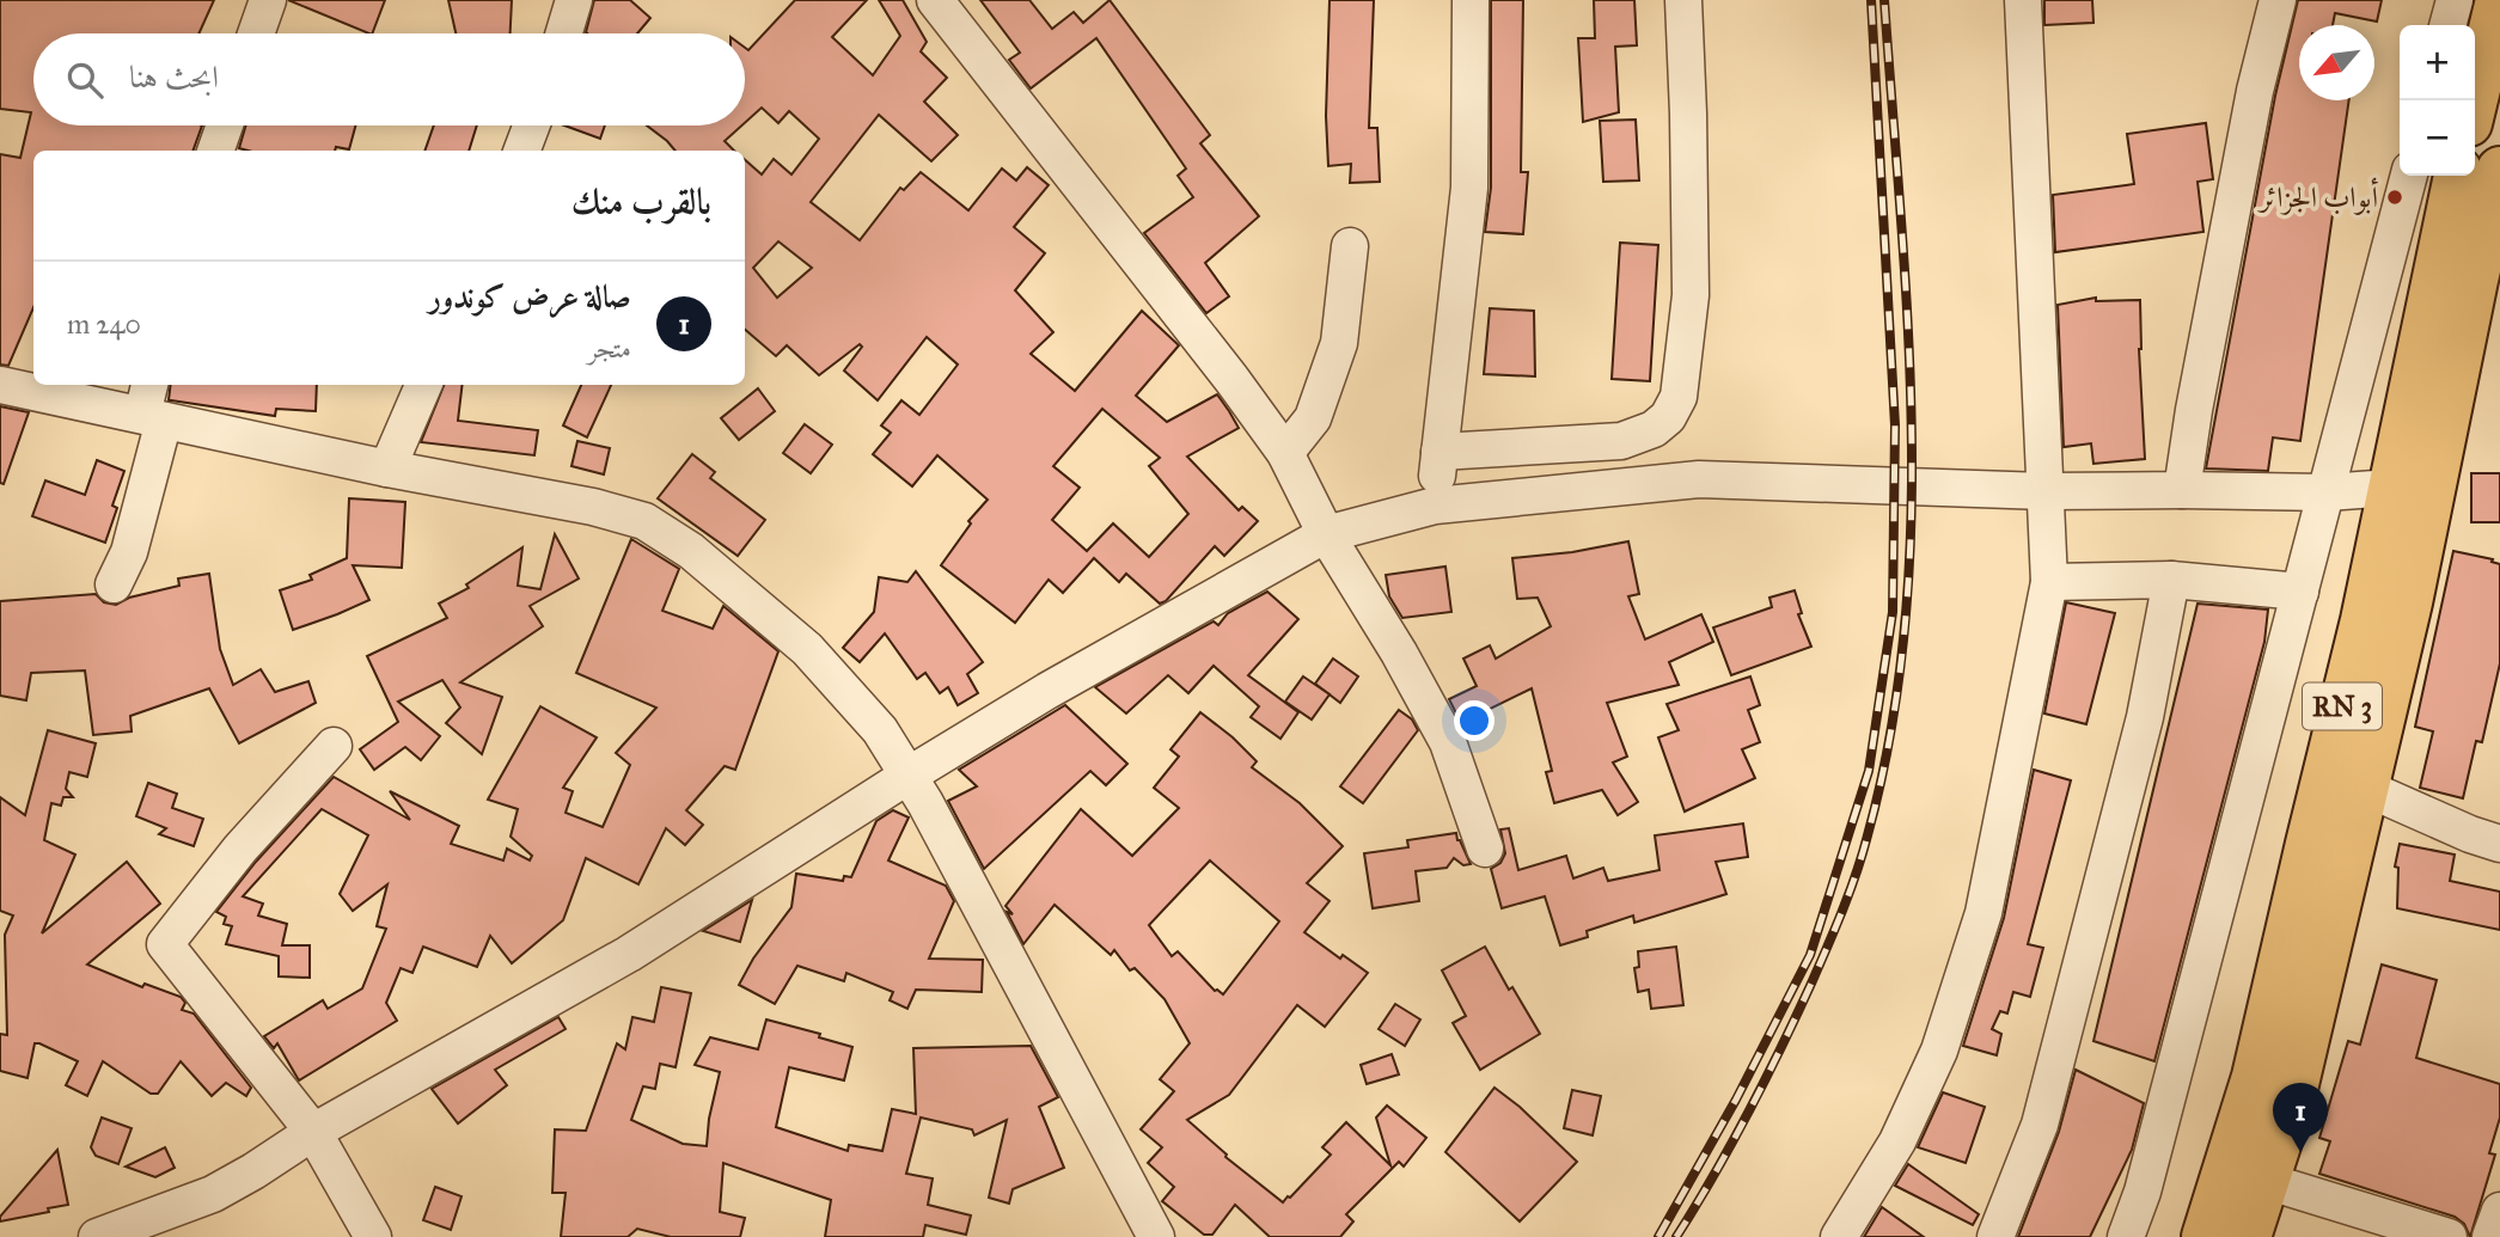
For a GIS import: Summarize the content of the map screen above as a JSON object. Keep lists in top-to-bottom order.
{
  "streets": {
    "highway": ["RN 3"]
  },
  "places": ["أبواب الجزائر"],
  "north": "bottom left",
  "page": {
    "map_buttons": ["+", "−"],
    "search": "ابحث هنا",
    "heading": "بالقرب منك",
    "list": [
      {
        "mark": "1",
        "name": "صالة عرض كوندور",
        "note": "متجر",
        "value": "240 m"
      }
    ],
    "pins": "1"
  }
}
